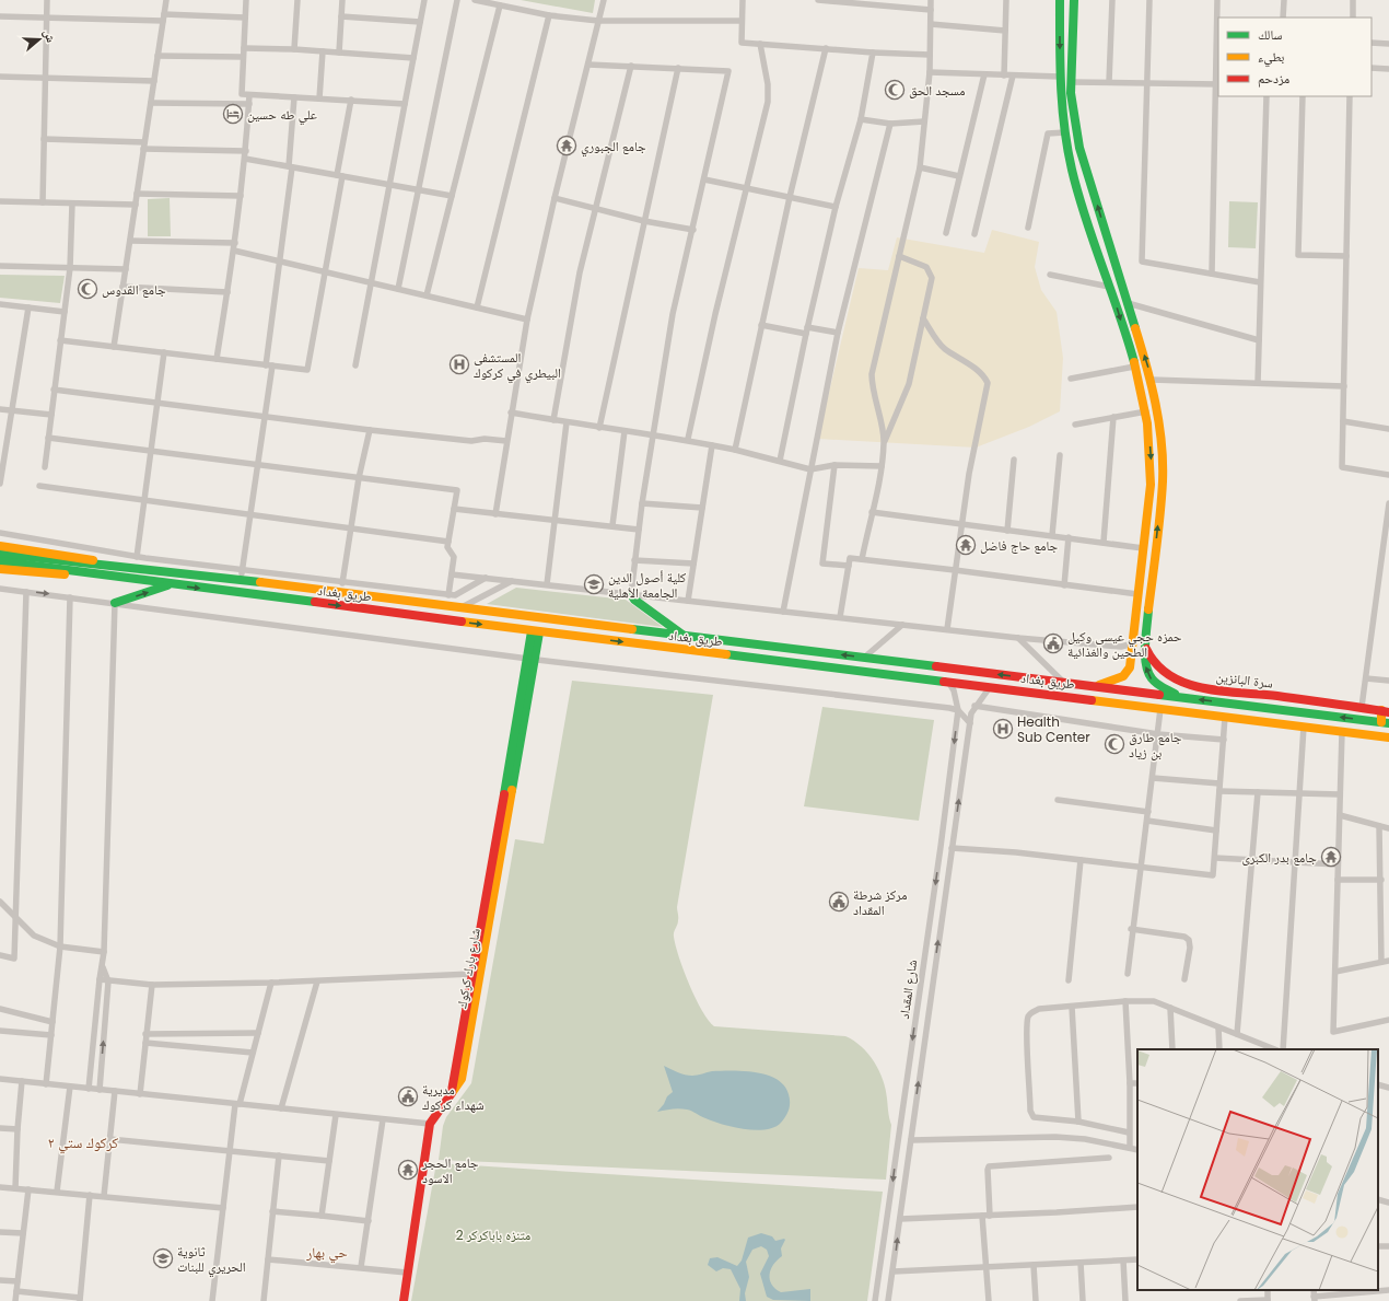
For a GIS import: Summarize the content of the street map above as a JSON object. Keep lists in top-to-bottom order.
{
  "streets": {
    "main road": ["طريق بغداد", "سرة البانزين", "شارع بارك كركوك"],
    "street": ["شارع المقداد"]
  },
  "crossings": [
    ["طريق بغداد", "شارع المقداد"]
  ],
  "districts": ["كركوك ستي ٢", "حي بهار"],
  "parks": ["متنزه باباكركر 2"],
  "places": {
    "mosque": ["مسجد الحق", "جامع القدوس", "جامع طارق بن زياد"],
    "hotel": ["علي طه حسين"],
    "temple": [
      "جامع الجبوري",
      "جامع حاج فاضل",
      "جامع بدر الكبرى",
      "جامع الحجر الاسود"
    ],
    "hospital": ["المستشفى البيطري في كركوك", "Health Sub Center"],
    "school or university": ["كلية أصول الدين الجامعة الأهلية", "ثانوية الحريري للبنات"],
    "public building": ["حمزه حجي عيسى وكيل الطحين والغذائية", "مركز شرطة المقداد", "مديرية شهداء كركوك"]
  },
  "legend": ["سالك", "بطيء", "مزدحم"],
  "north": "right"
}
